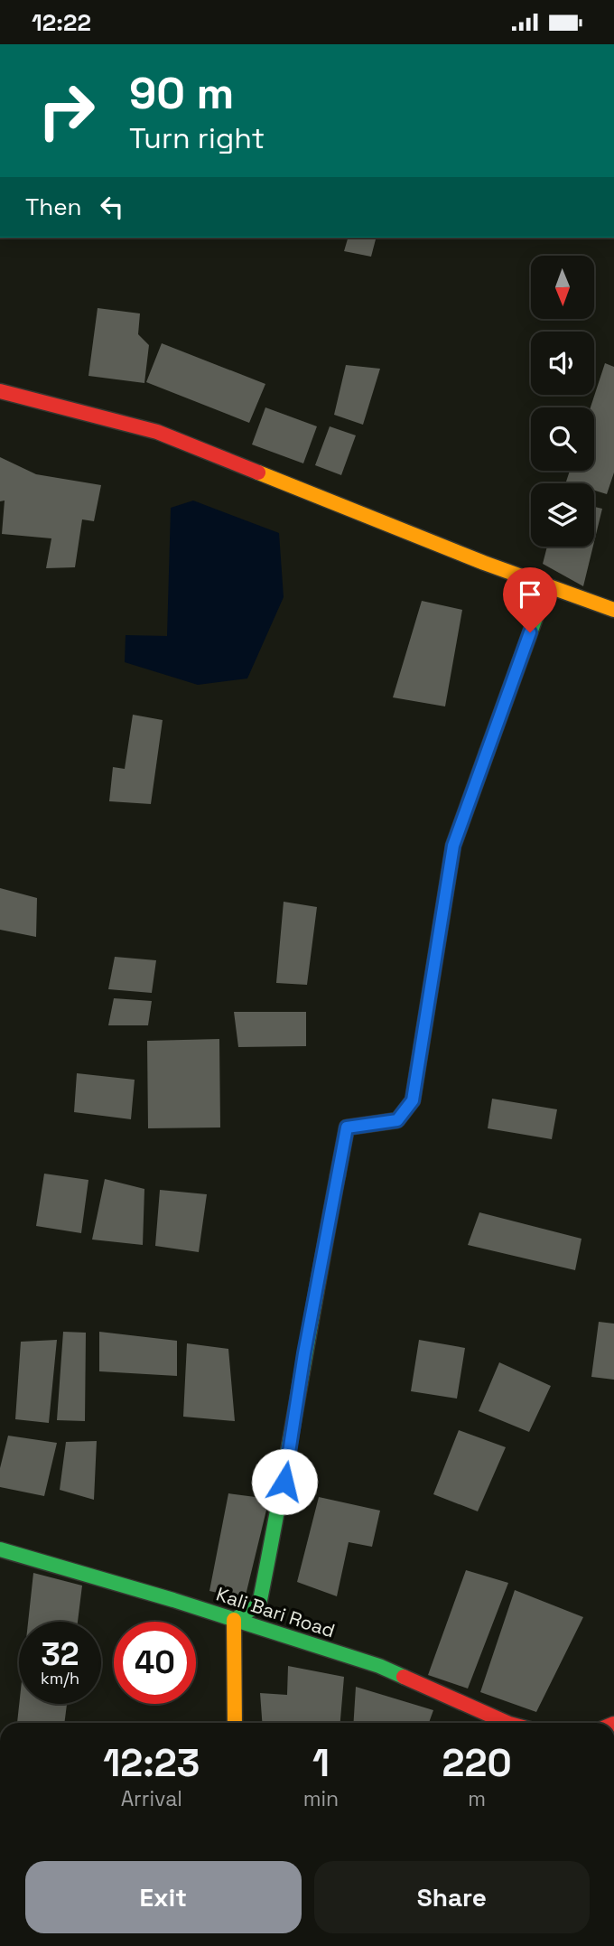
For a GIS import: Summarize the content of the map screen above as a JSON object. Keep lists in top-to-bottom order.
{
  "streets": {
    "street": ["Kali Bari Road"]
  },
  "north": "bottom",
  "page": {
    "status": "12:22",
    "turn": ["90 m", "Turn right"],
    "then": "Then",
    "speed": "32 km/h",
    "limit": "40",
    "eta": [
      "12:23",
      "Arrival",
      "1",
      "min",
      "220",
      "m"
    ],
    "buttons": ["Exit", "Share"]
  }
}
